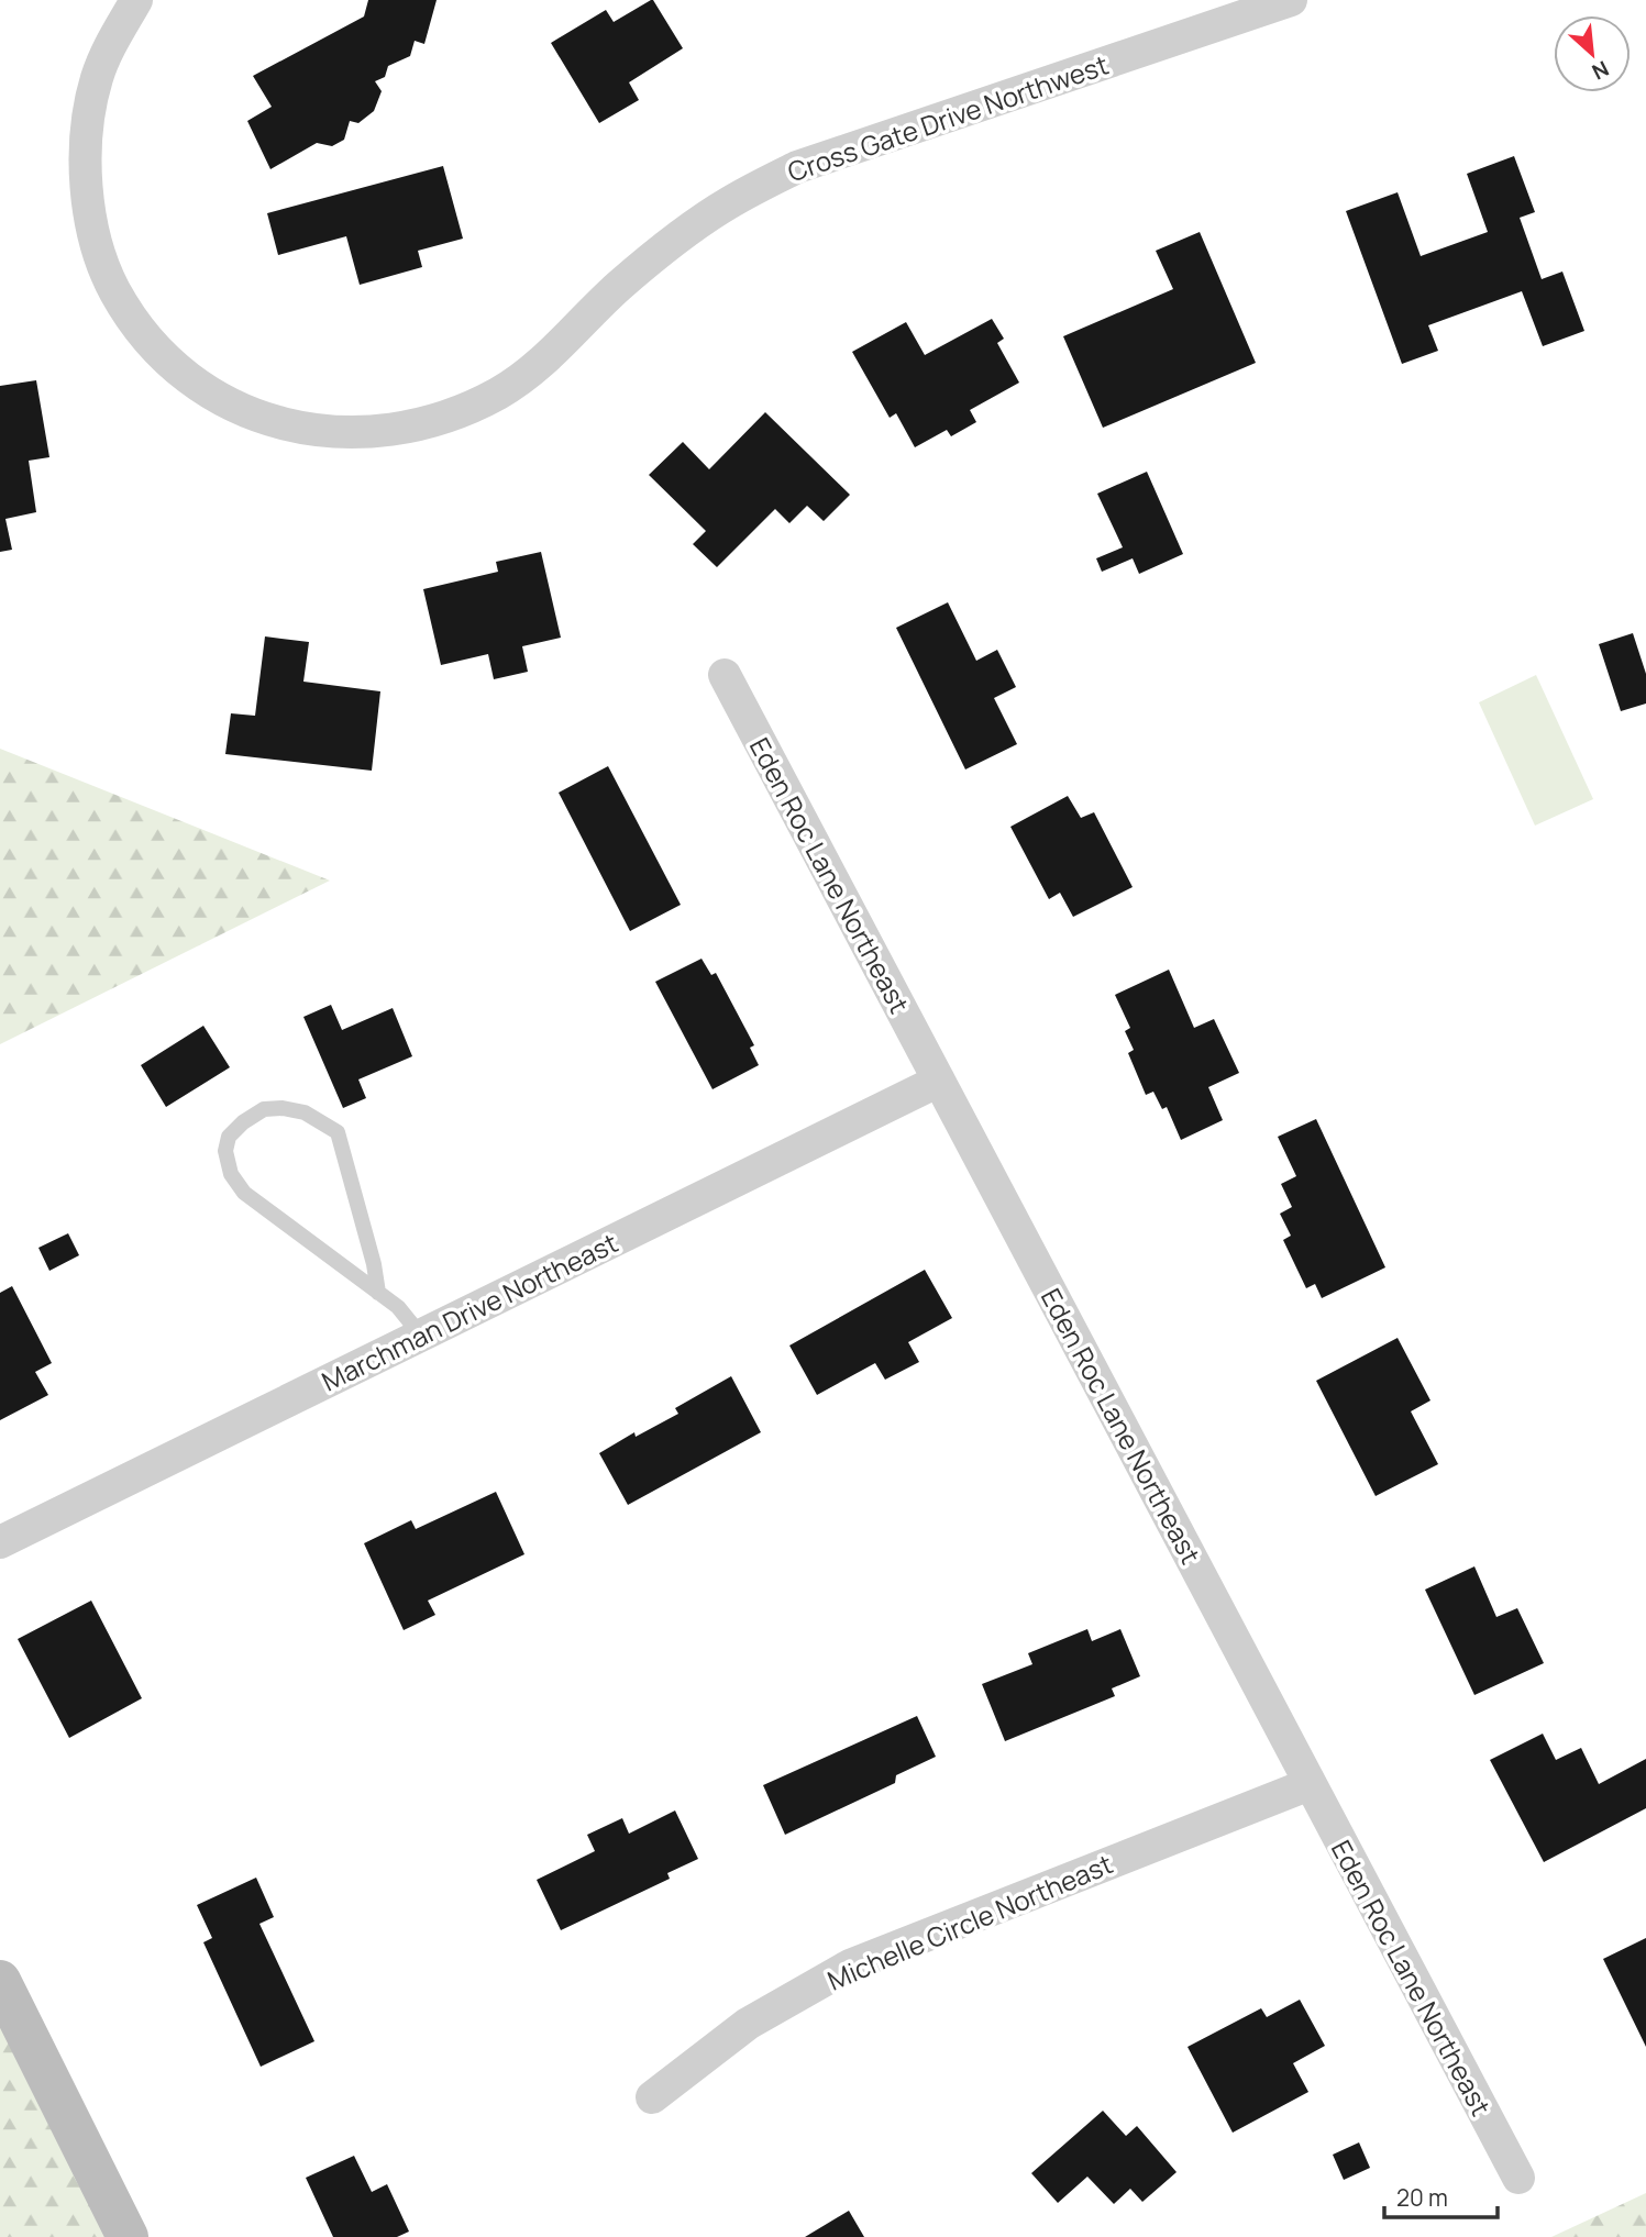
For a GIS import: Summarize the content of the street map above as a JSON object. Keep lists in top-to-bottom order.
{
  "streets": {
    "street": [
      "Cross Gate Drive Northwest",
      "Eden Roc Lane Northeast",
      "Marchman Drive Northeast",
      "Michelle Circle Northeast"
    ]
  },
  "crossings": [
    ["Eden Roc Lane Northeast", "Marchman Drive Northeast"],
    ["Eden Roc Lane Northeast", "Michelle Circle Northeast"]
  ],
  "scale_bar": "20 m",
  "north": "bottom right"
}
